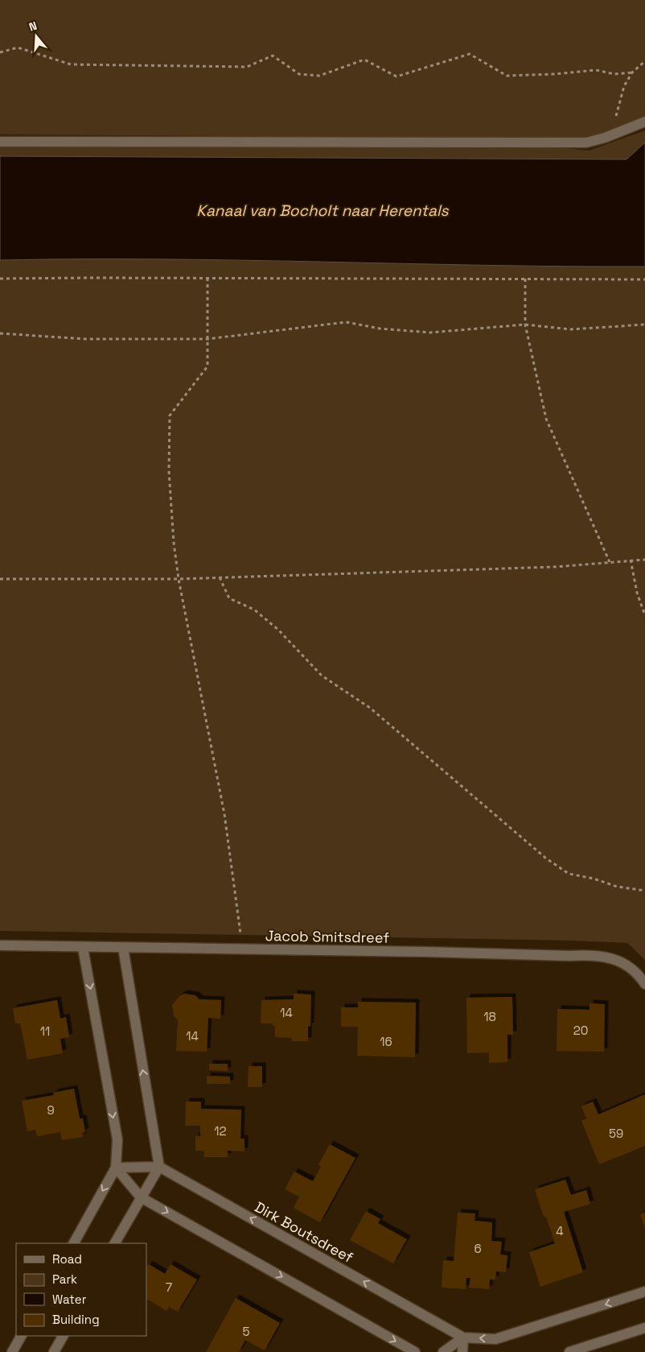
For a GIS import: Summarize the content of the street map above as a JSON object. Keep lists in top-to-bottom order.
{
  "streets": {
    "street": ["Jacob Smitsdreef", "Dirk Boutsdreef"]
  },
  "water": ["Kanaal van Bocholt naar Herentals"],
  "house_numbers": [
    "14",
    "18",
    "20",
    "11",
    "14",
    "16",
    "9",
    "12",
    "59",
    "4",
    "6",
    "7",
    "5"
  ],
  "legend": [
    "Road",
    "Park",
    "Water",
    "Building"
  ],
  "north": "top"
}
